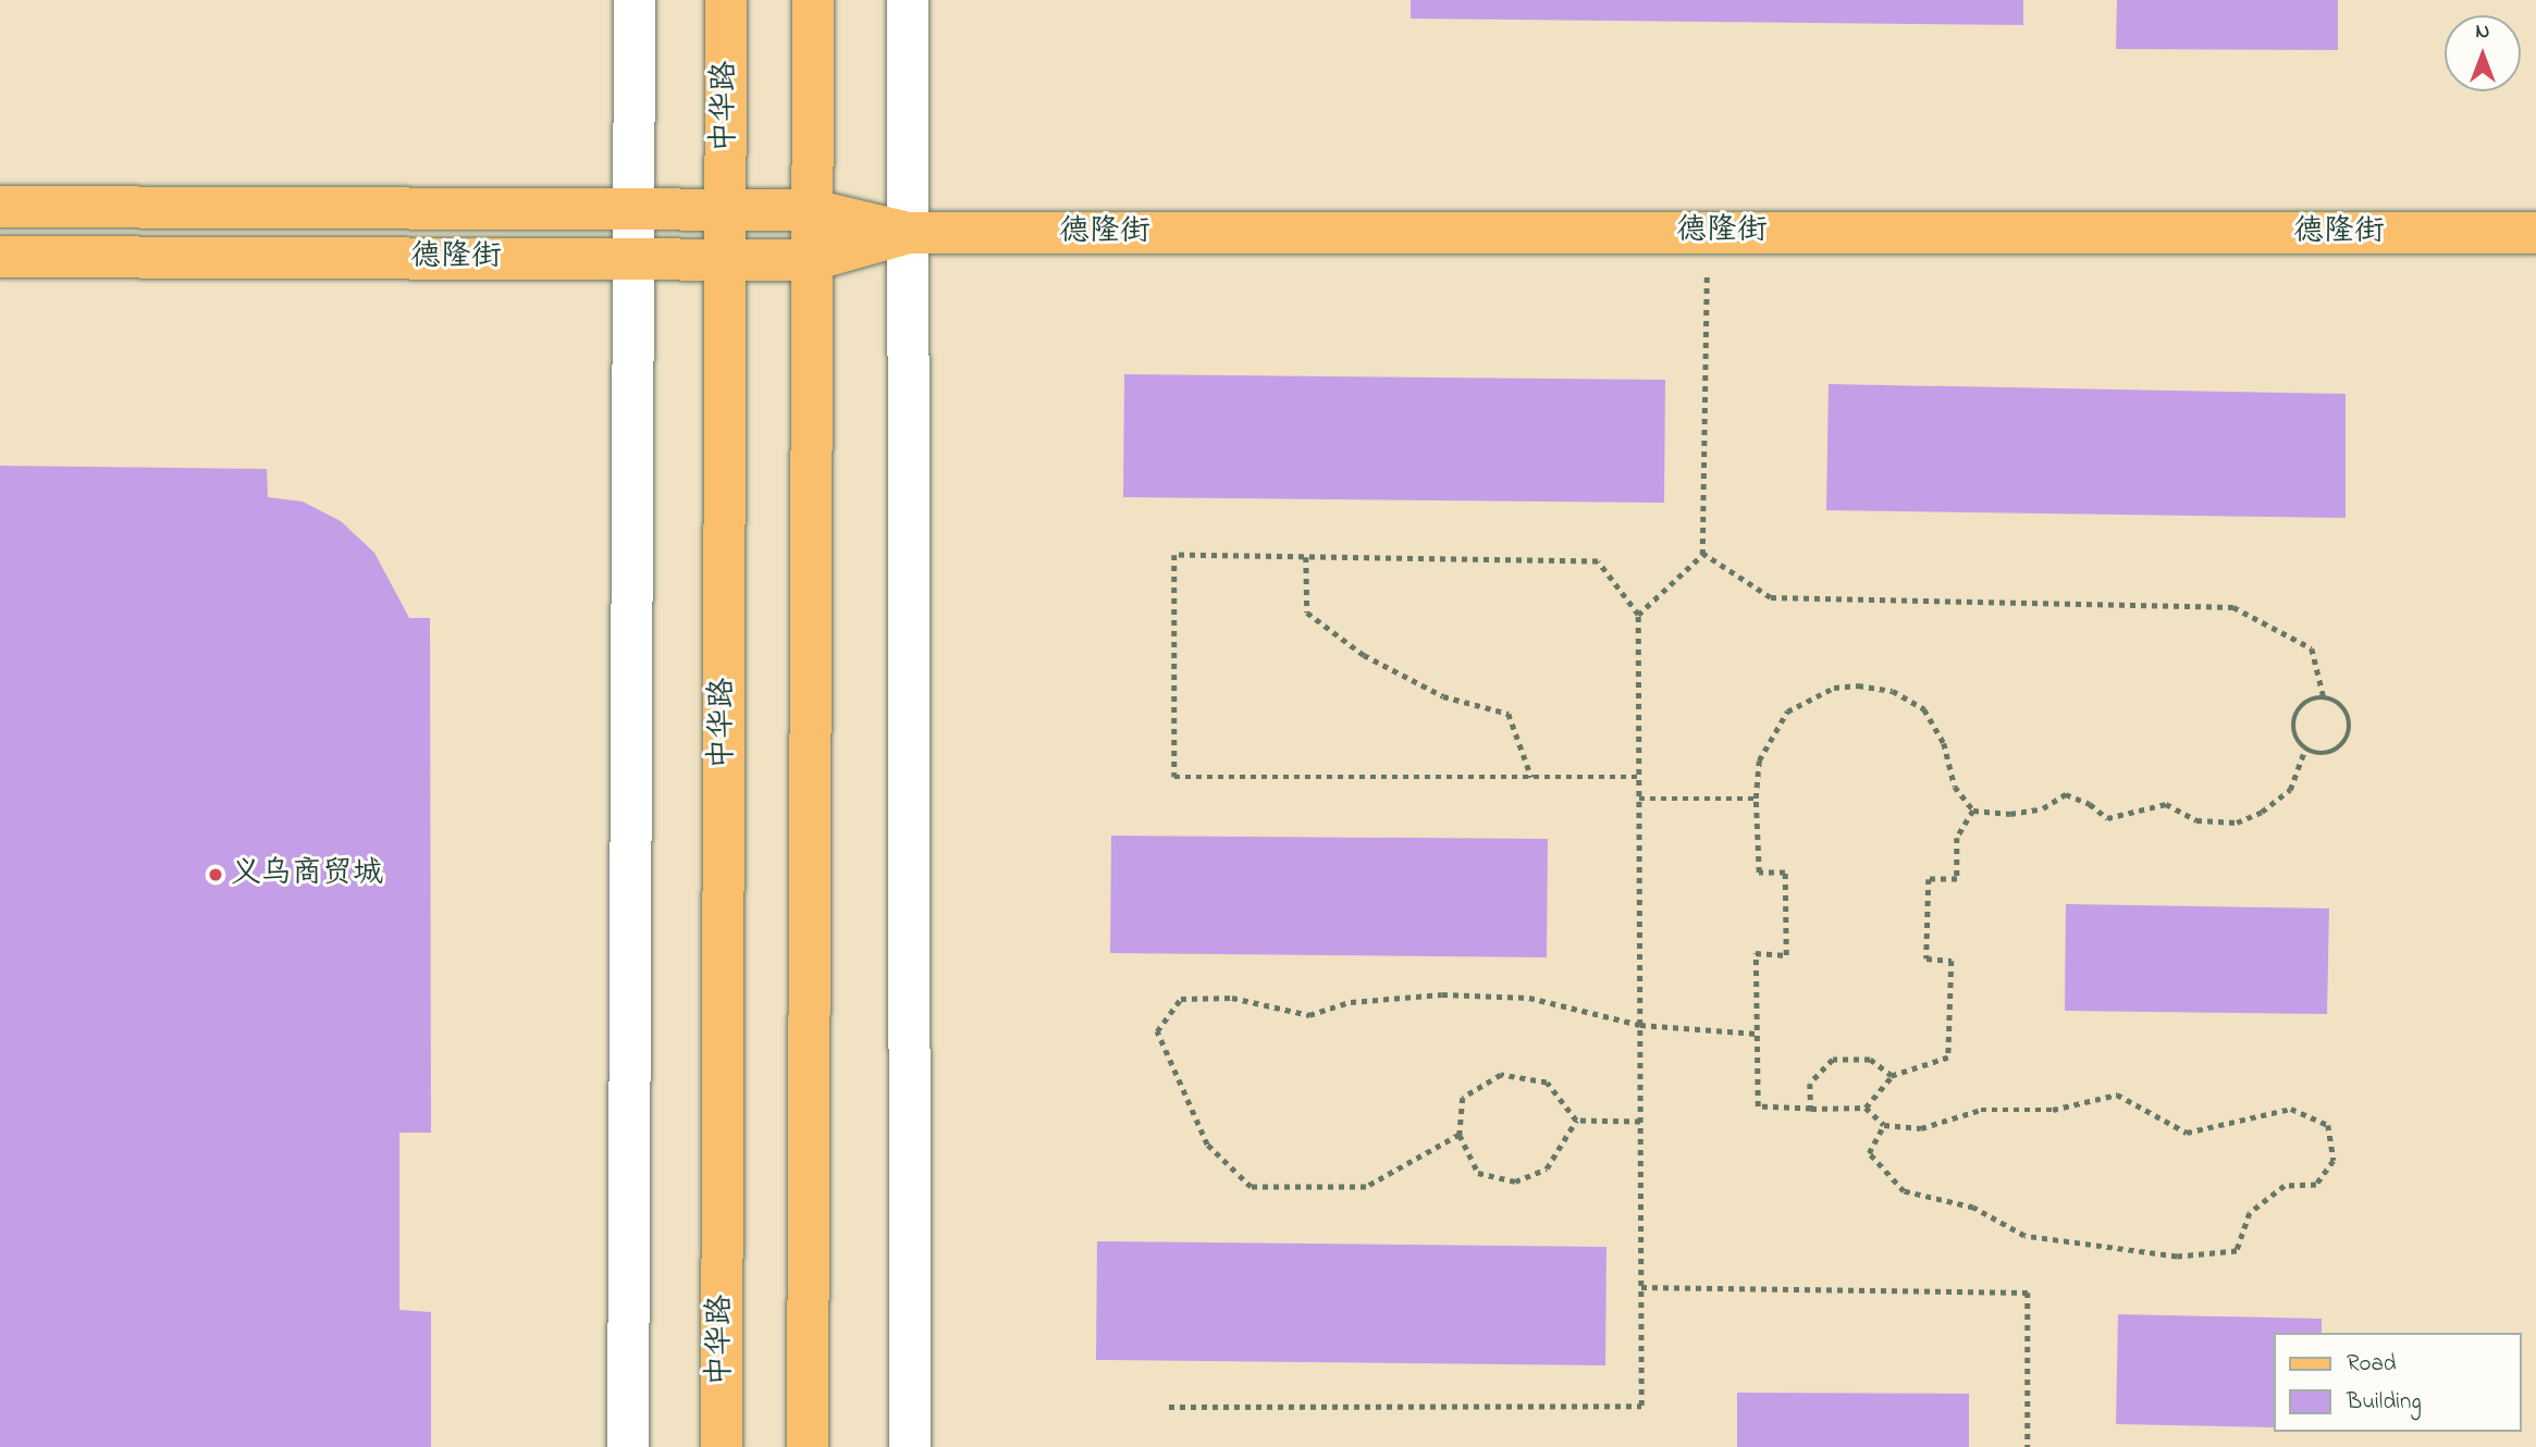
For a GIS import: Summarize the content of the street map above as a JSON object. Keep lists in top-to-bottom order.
{
  "streets": {
    "main road": ["中华路", "德隆街"]
  },
  "crossings": [
    ["中华路", "德隆街"]
  ],
  "places": ["义乌商贸城"],
  "legend": ["Road", "Building"],
  "north": "top"
}
